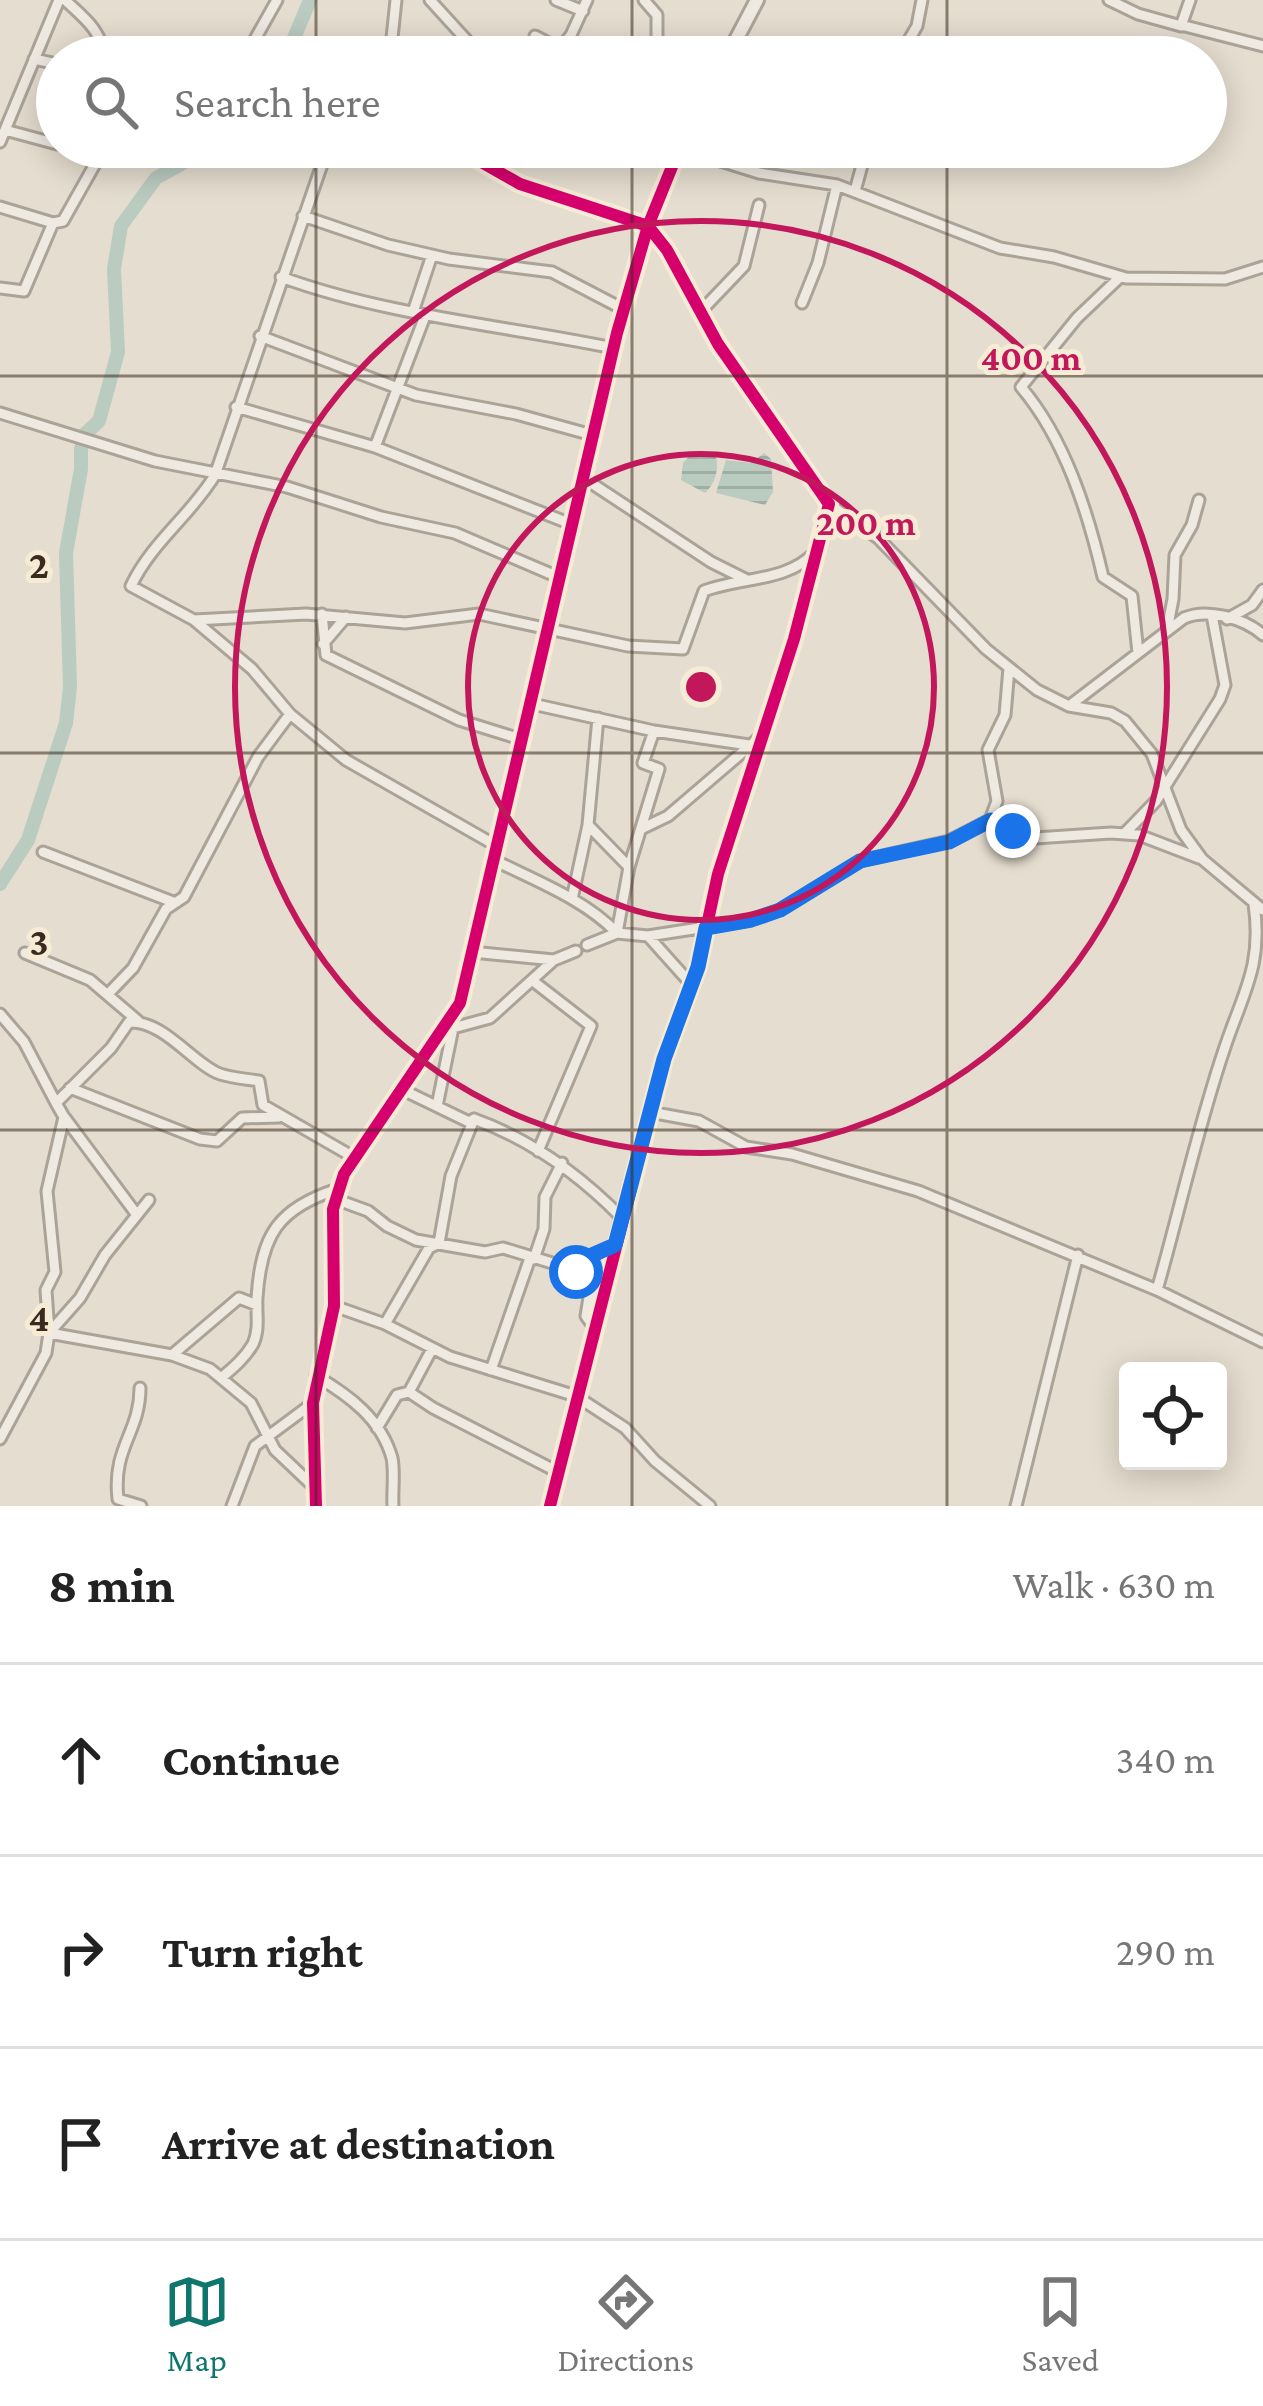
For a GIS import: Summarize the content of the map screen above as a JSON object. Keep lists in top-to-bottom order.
{
  "page": {
    "search": "Search here",
    "heading": ["8 min", "Walk · 630 m"],
    "list": [
      ["Continue", "340 m"],
      ["Turn right", "290 m"],
      "Arrive at destination"
    ],
    "nav": ["Map", "Directions", "Saved"]
  },
  "grid": {
    "rows": ["2", "3", "4"]
  },
  "rings": ["400 m", "200 m"]
}
